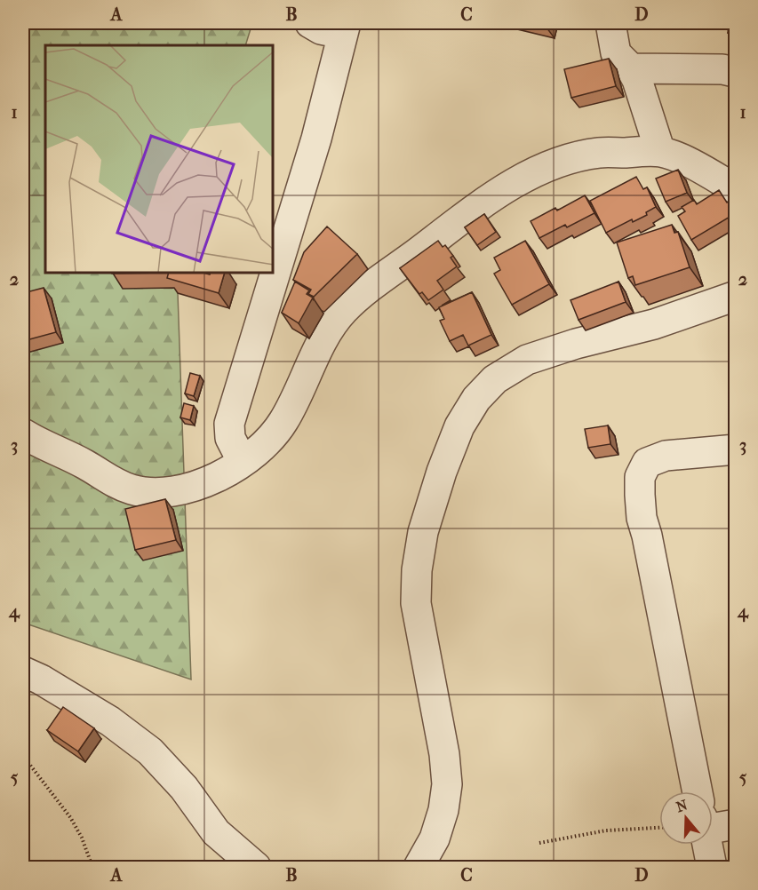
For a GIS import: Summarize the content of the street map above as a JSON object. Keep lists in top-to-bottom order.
{
  "north": "top",
  "grid": {
    "columns": [
      "A",
      "B",
      "C",
      "D"
    ],
    "rows": [
      "1",
      "2",
      "3",
      "4",
      "5"
    ]
  }
}
